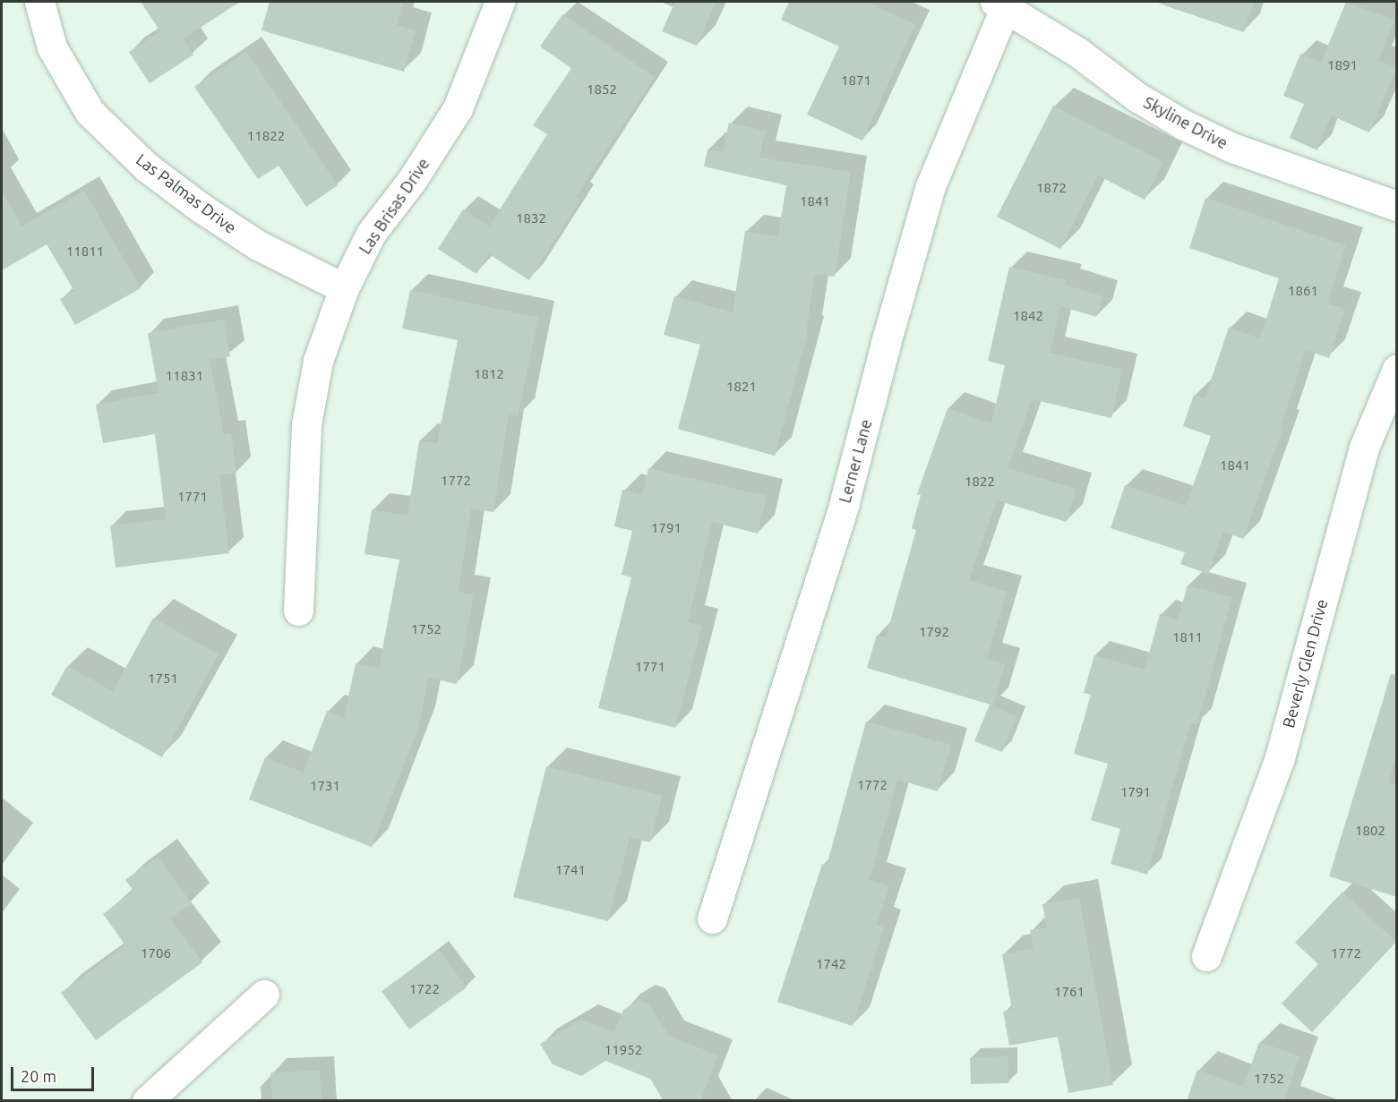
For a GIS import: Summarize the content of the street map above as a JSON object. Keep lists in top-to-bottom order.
{
  "streets": {
    "street": [
      "Skyline Drive",
      "Las Palmas Drive",
      "Las Brisas Drive",
      "Lerner Lane",
      "Beverly Glen Drive"
    ]
  },
  "crossings": [
    ["Skyline Drive", "Lerner Lane"],
    ["Las Palmas Drive", "Las Brisas Drive"]
  ],
  "house_numbers": [
    "1891",
    "1871",
    "1852",
    "11822",
    "1872",
    "1841",
    "1832",
    "11811",
    "1861",
    "1842",
    "1812",
    "11831",
    "1821",
    "1841",
    "1772",
    "1822",
    "1771",
    "1791",
    "1752",
    "1792",
    "1811",
    "1771",
    "1751",
    "1772",
    "1731",
    "1791",
    "1802",
    "1741",
    "1706",
    "1772",
    "1742",
    "1722",
    "1761",
    "11952",
    "1752"
  ],
  "scale_bar": "20 m"
}
